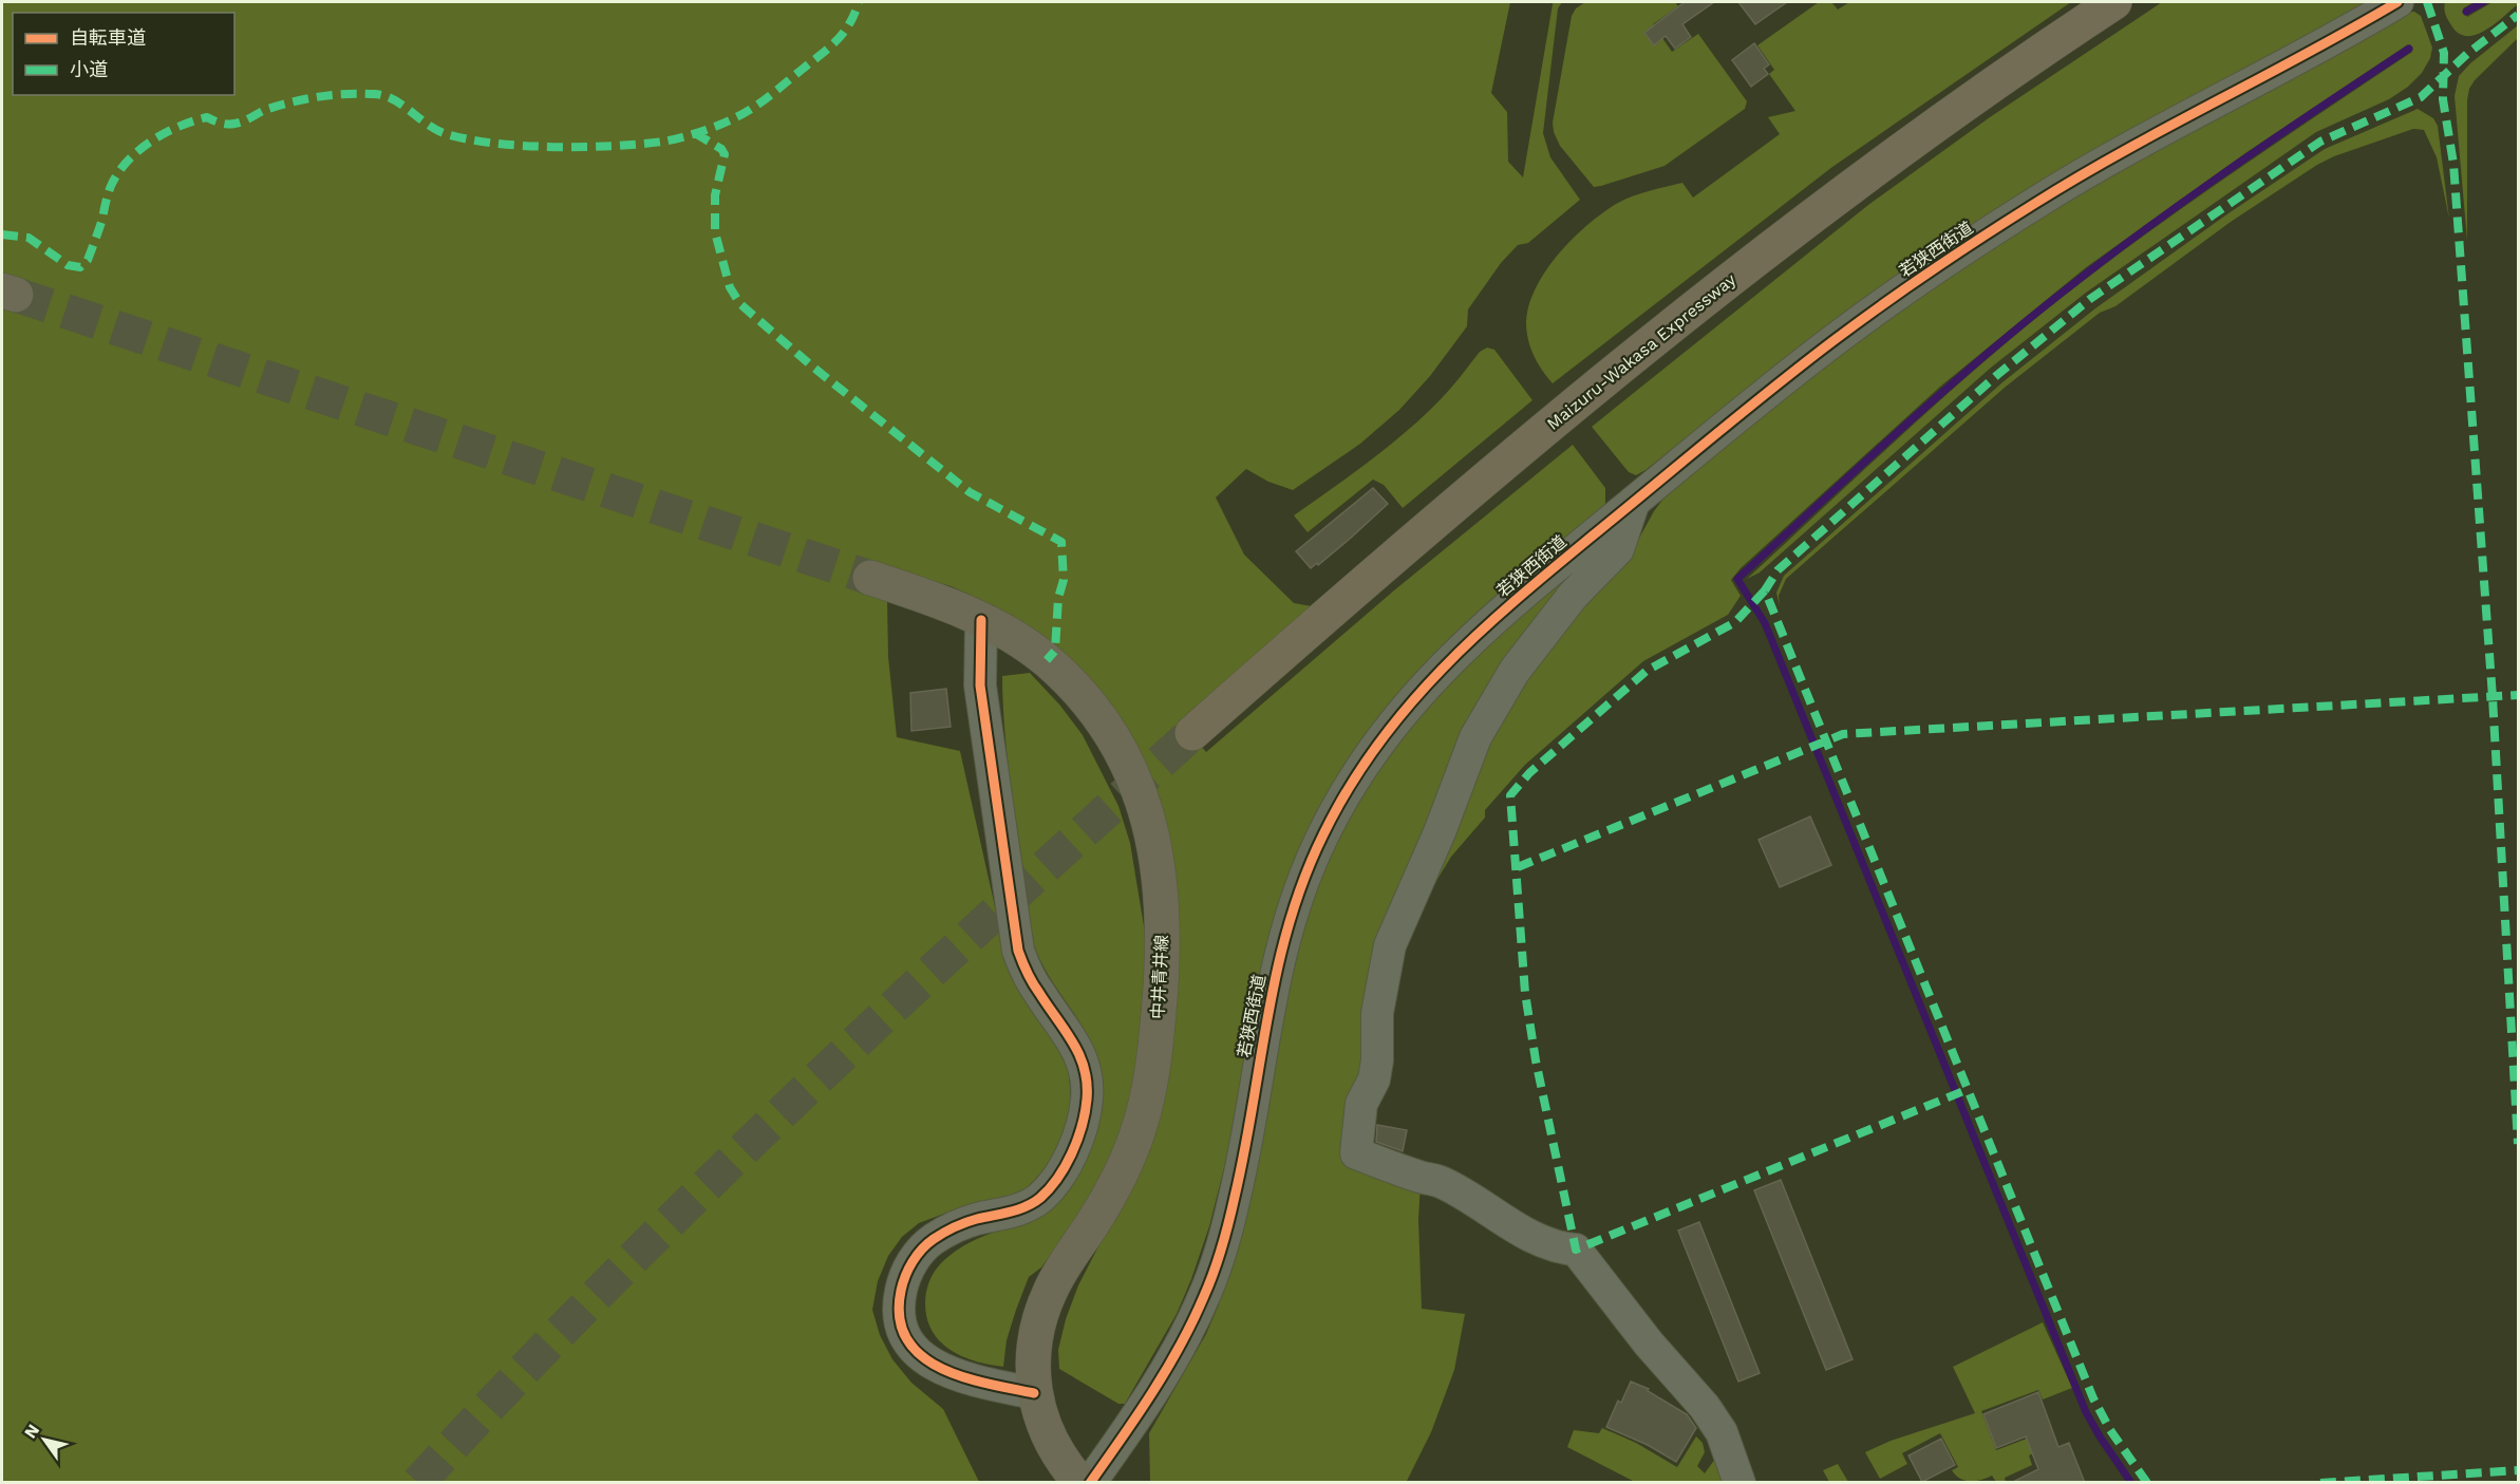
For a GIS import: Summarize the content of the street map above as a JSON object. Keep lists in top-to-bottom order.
{
  "streets": {
    "highway": ["Maizuru-Wakasa Expressway"],
    "main road": ["中井青井線"],
    "street": ["若狭西街道"]
  },
  "legend": ["自転車道", "小道"],
  "north": "top left"
}
